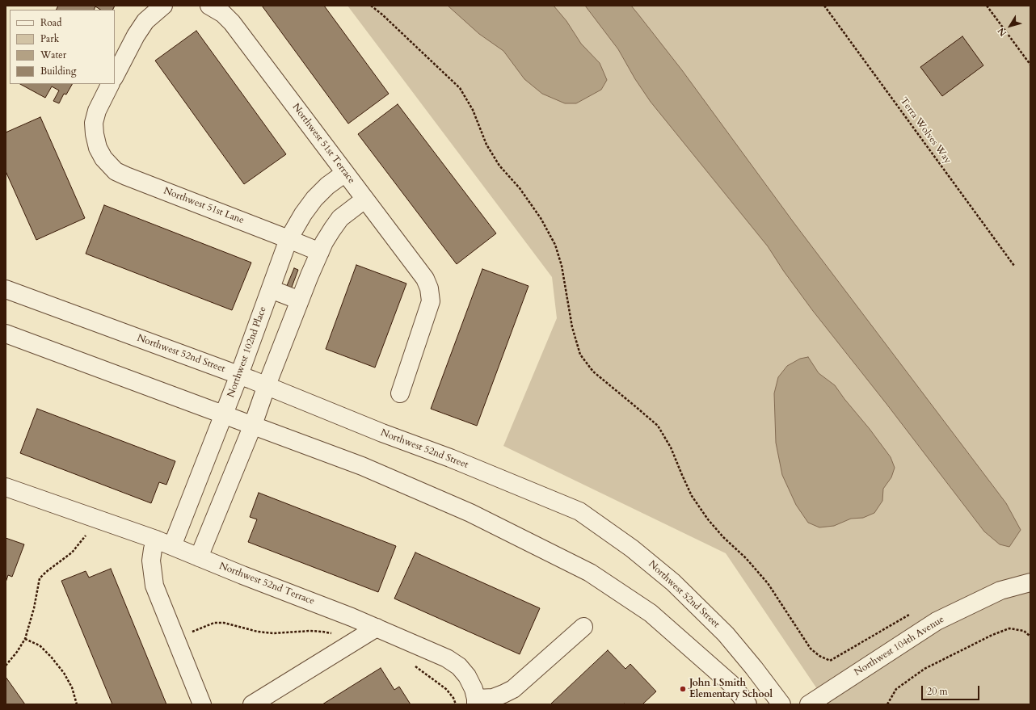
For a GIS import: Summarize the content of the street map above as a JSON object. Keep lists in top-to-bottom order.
{
  "streets": {
    "street": [
      "Northwest 51st Terrace",
      "Northwest 51st Lane",
      "Northwest 102nd Place",
      "Northwest 52nd Street",
      "Northwest 52nd Terrace",
      "Northwest 104th Avenue"
    ],
    "path": ["Terra Wolves Way"]
  },
  "crossings": [
    ["Northwest 51st Terrace", "Northwest 102nd Place"],
    ["Northwest 51st Lane", "Northwest 102nd Place"],
    ["Northwest 102nd Place", "Northwest 52nd Street"],
    ["Northwest 102nd Place", "Northwest 52nd Terrace"]
  ],
  "places": ["John I Smith Elementary School"],
  "legend": [
    "Road",
    "Park",
    "Water",
    "Building"
  ],
  "scale_bar": "20 m",
  "north": "bottom left"
}
